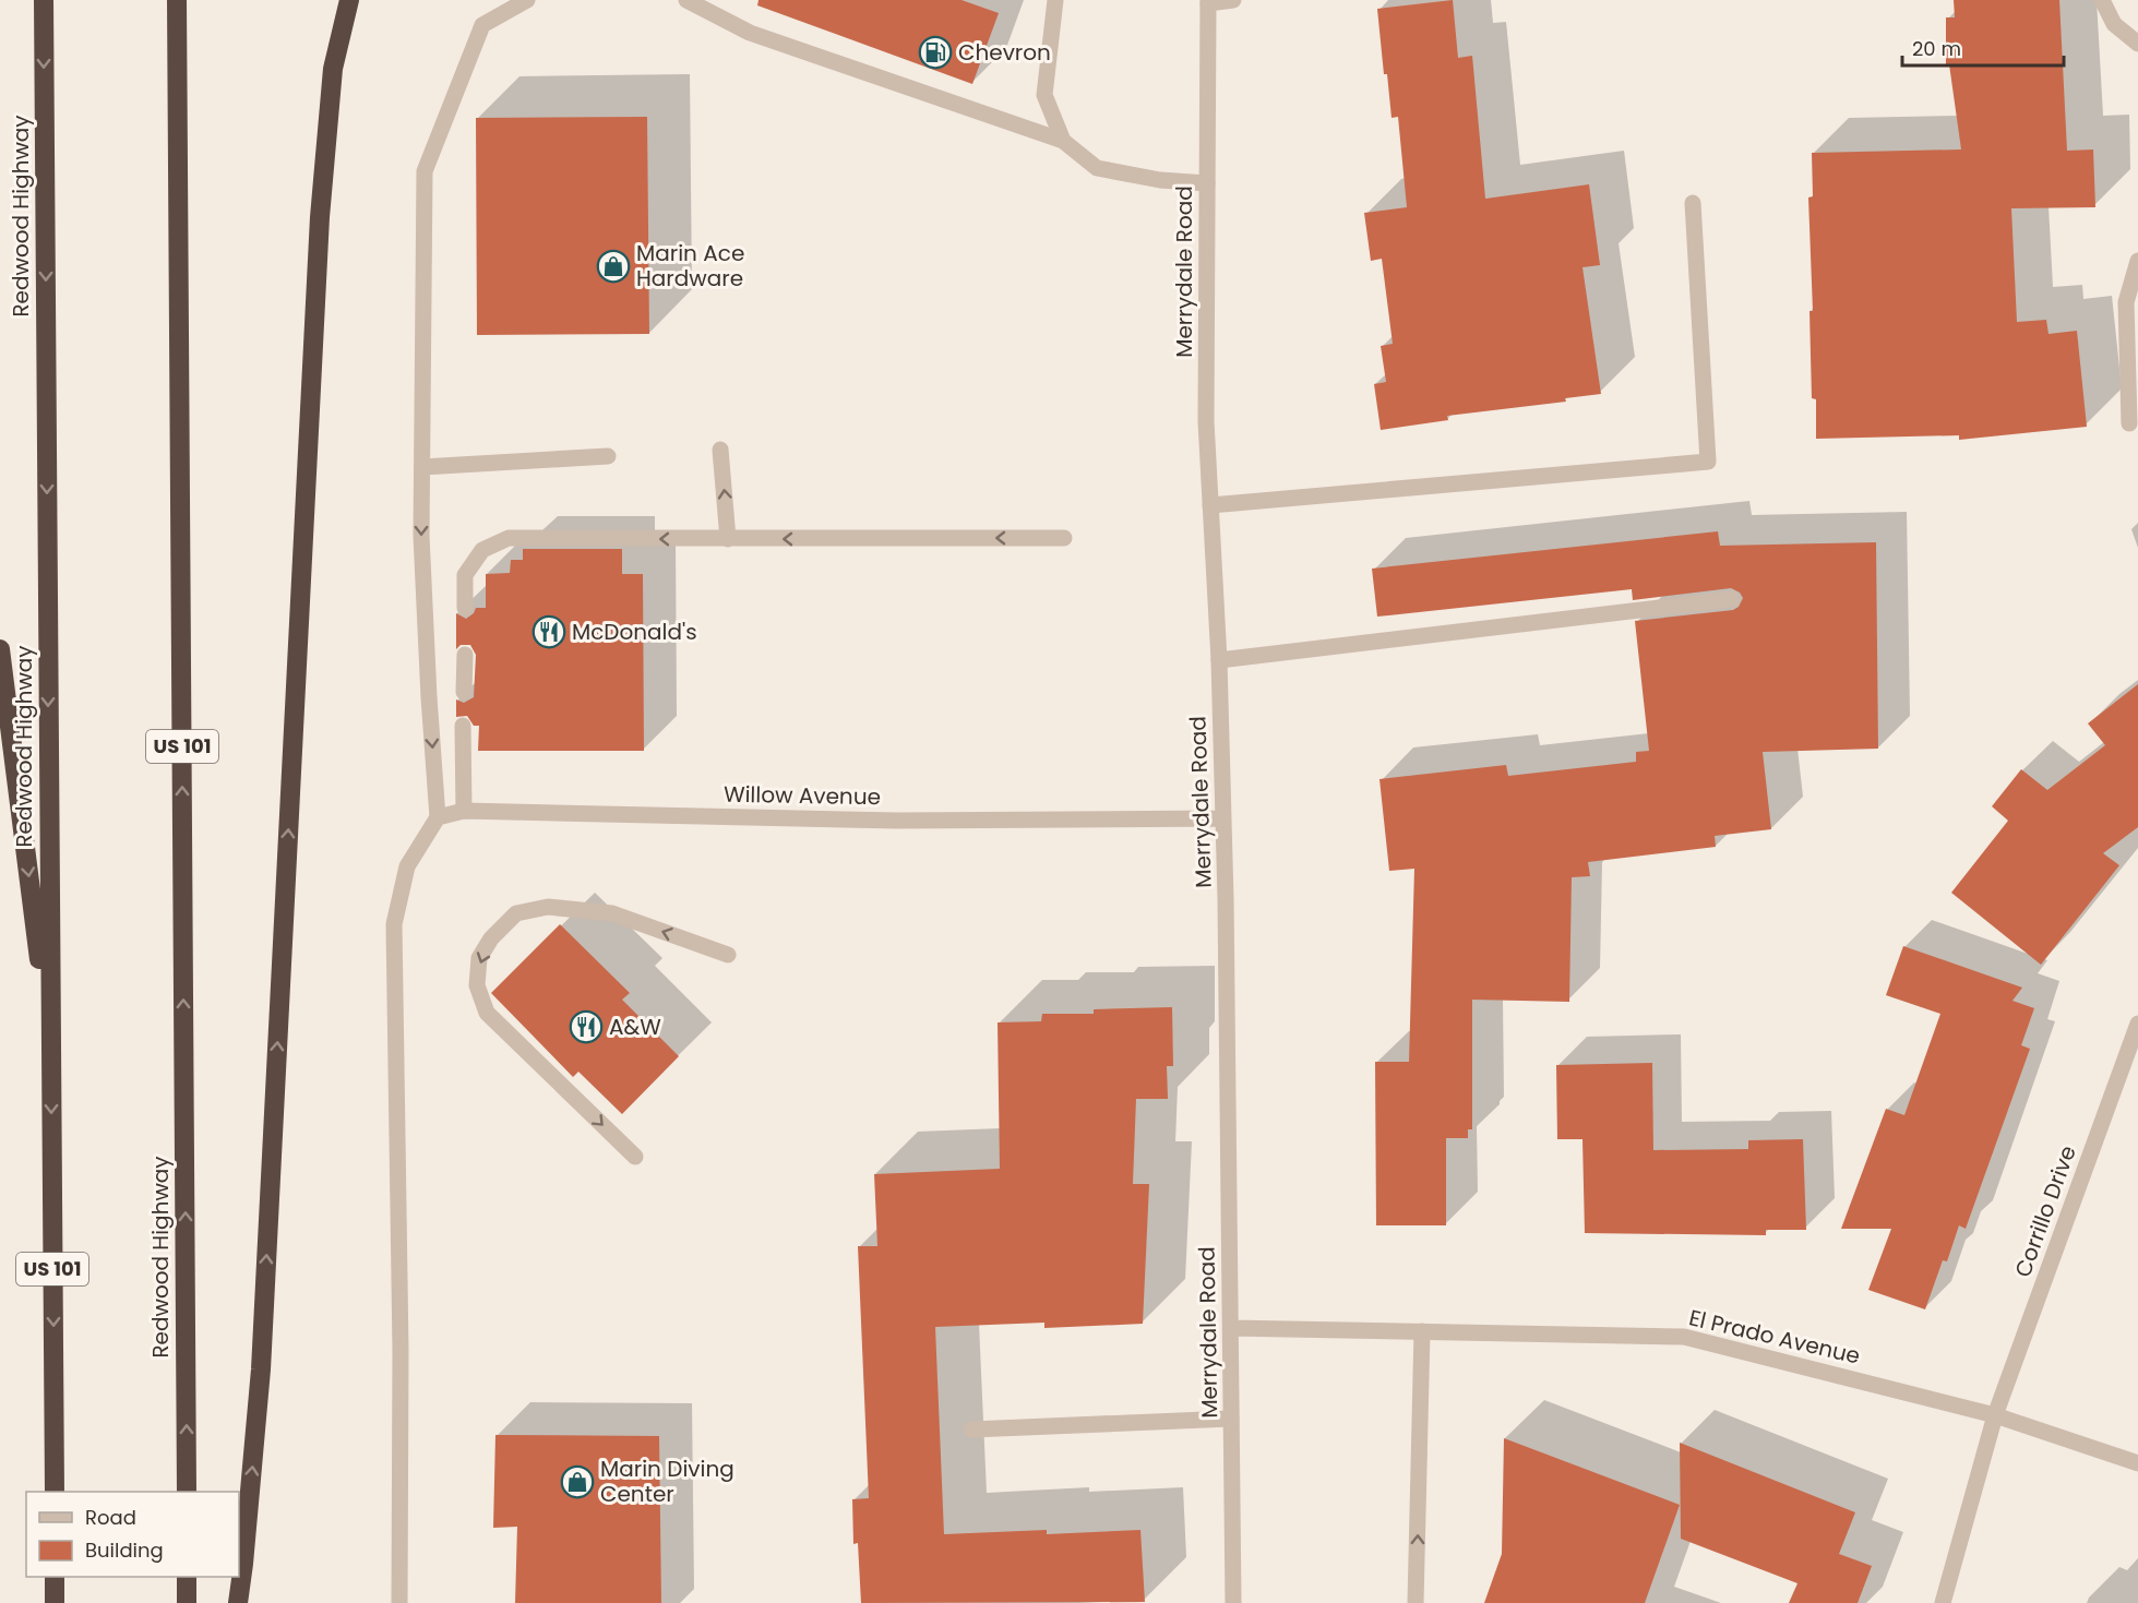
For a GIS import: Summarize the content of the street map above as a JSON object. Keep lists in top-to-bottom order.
{
  "streets": {
    "highway": ["Redwood Highway", "US 101"],
    "street": [
      "Merrydale Road",
      "Willow Avenue",
      "Corrillo Drive",
      "El Prado Avenue"
    ]
  },
  "crossings": [
    ["Merrydale Road", "Willow Avenue"],
    ["Merrydale Road", "El Prado Avenue"],
    ["Corrillo Drive", "El Prado Avenue"]
  ],
  "places": {
    "fuel station": ["Chevron"],
    "shop": ["Marin Ace Hardware", "Marin Diving Center"],
    "restaurant": ["McDonald's", "A&W"]
  },
  "legend": ["Road", "Building"],
  "scale_bar": "20 m"
}
